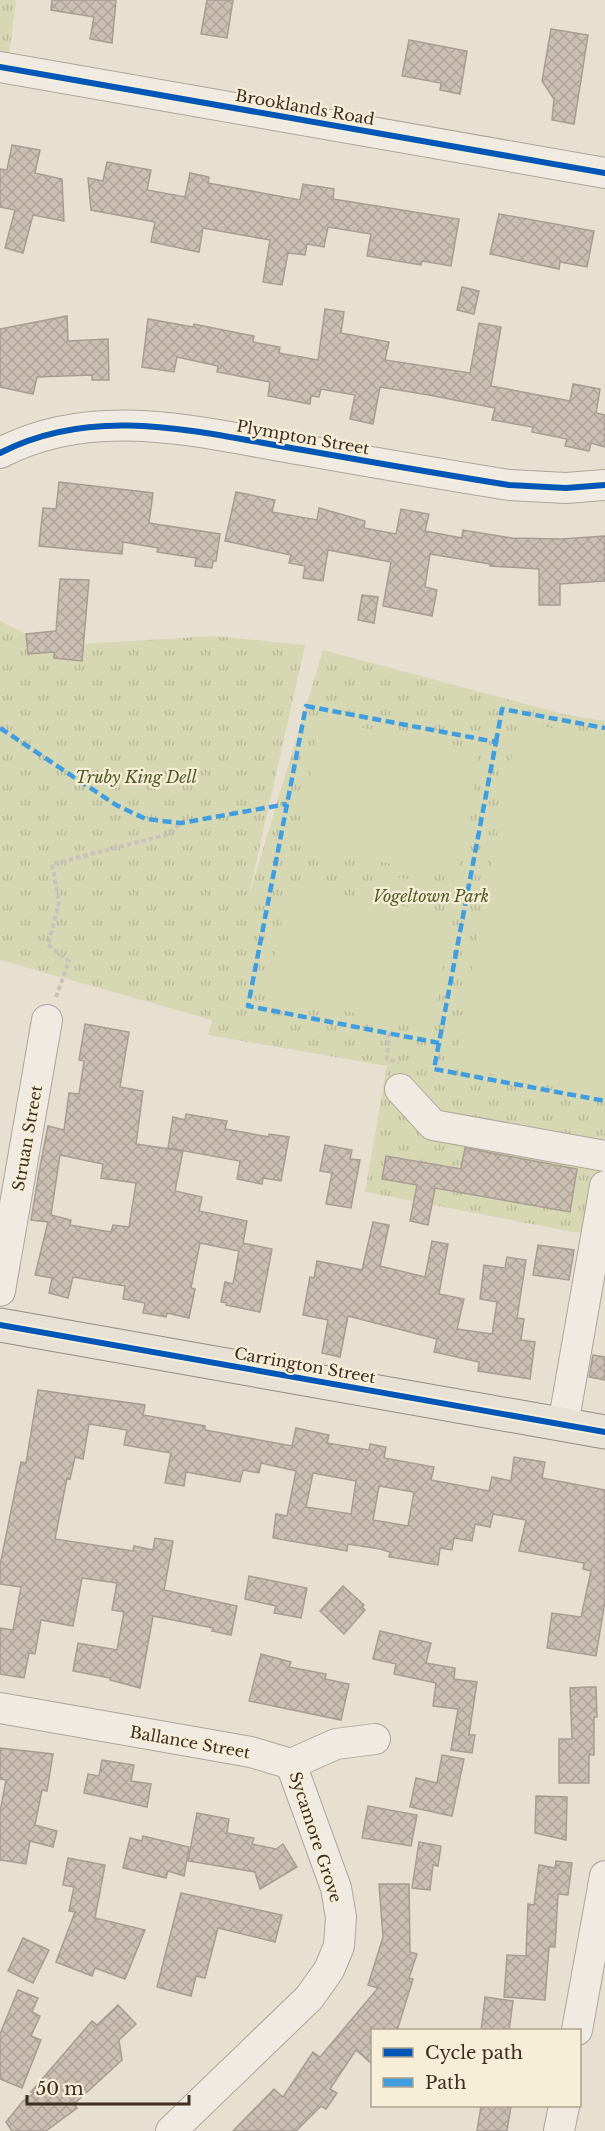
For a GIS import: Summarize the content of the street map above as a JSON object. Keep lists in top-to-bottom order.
{
  "streets": {
    "main road": ["Carrington Street"],
    "street": [
      "Brooklands Road",
      "Plympton Street",
      "Struan Street",
      "Ballance Street",
      "Sycamore Grove"
    ]
  },
  "crossings": [
    ["Ballance Street", "Sycamore Grove"]
  ],
  "parks": ["Truby King Dell", "Vogeltown Park"],
  "legend": ["Cycle path", "Path"],
  "scale_bar": "50 m"
}
